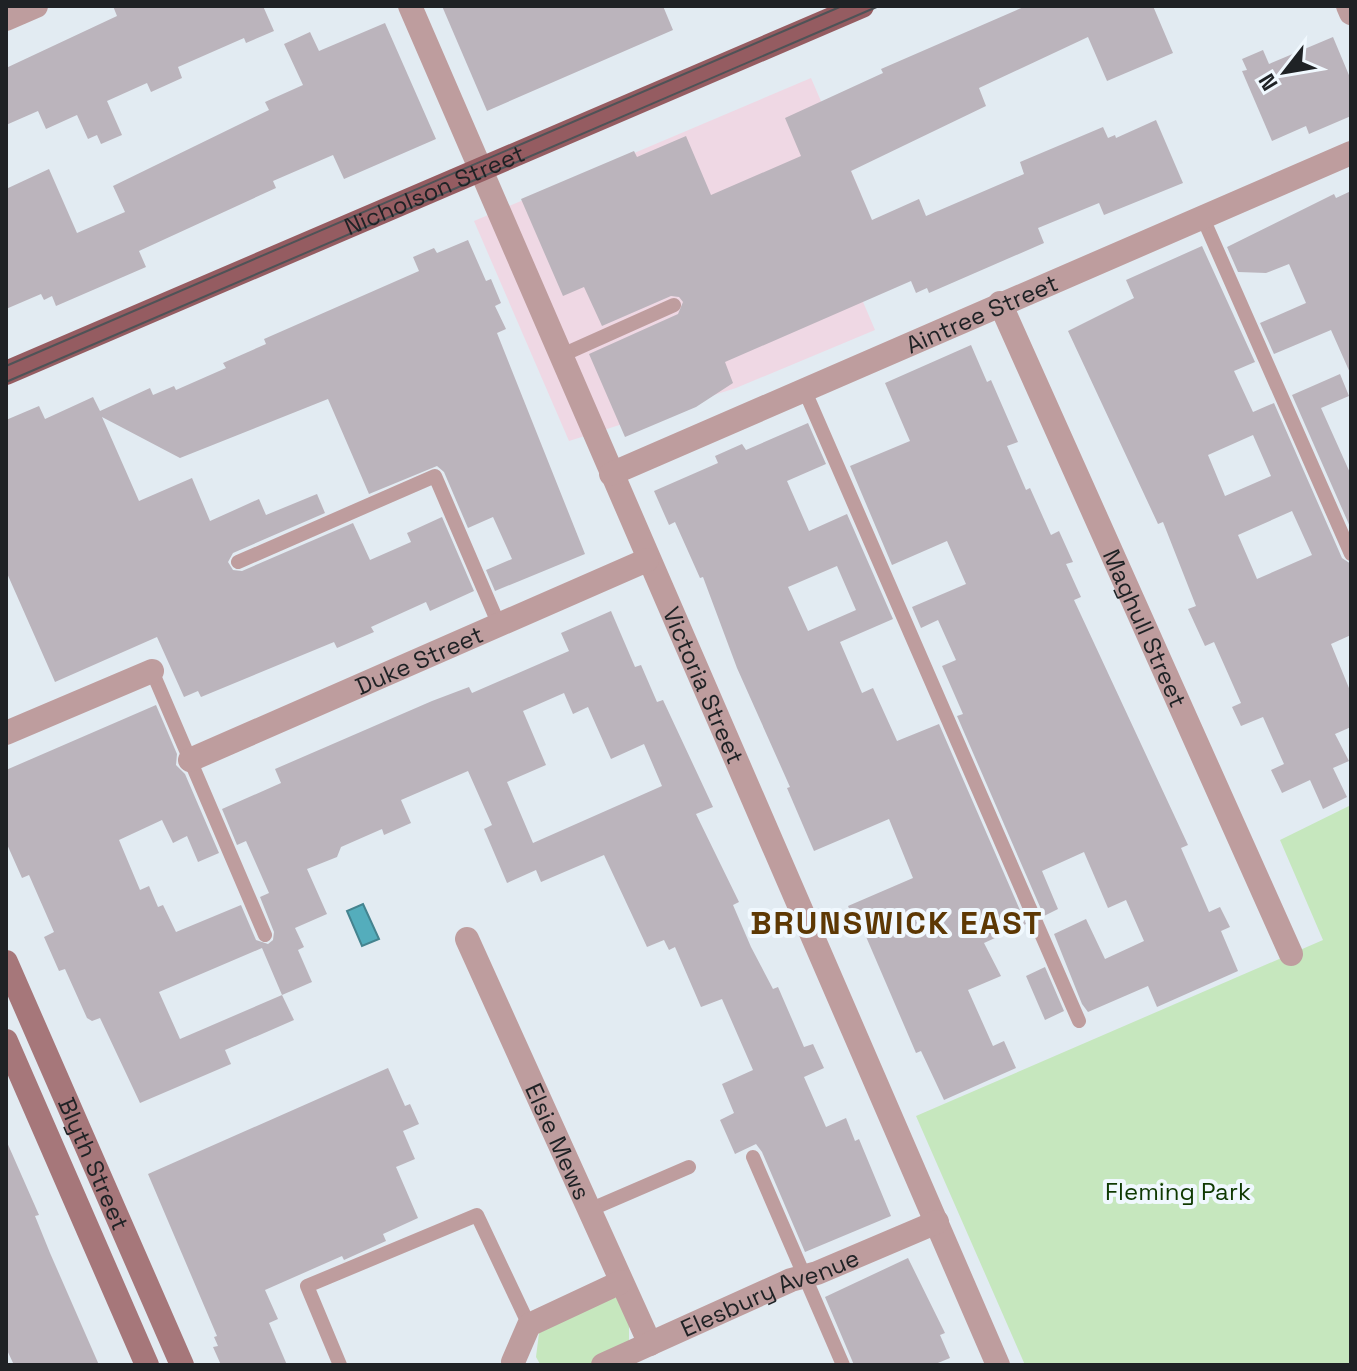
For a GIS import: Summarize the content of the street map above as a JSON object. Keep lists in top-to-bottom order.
{
  "streets": {
    "main road": ["Nicholson Street"],
    "street": [
      "Aintree Street",
      "Maghull Street",
      "Duke Street",
      "Victoria Street",
      "Elsie Mews",
      "Blyth Street",
      "Elesbury Avenue"
    ]
  },
  "crossings": [
    ["Nicholson Street", "Victoria Street"],
    ["Aintree Street", "Maghull Street"],
    ["Aintree Street", "Victoria Street"],
    ["Duke Street", "Victoria Street"],
    ["Victoria Street", "Elesbury Avenue"],
    ["Elsie Mews", "Elesbury Avenue"]
  ],
  "districts": ["BRUNSWICK EAST"],
  "parks": ["Fleming Park"],
  "north": "bottom left"
}
